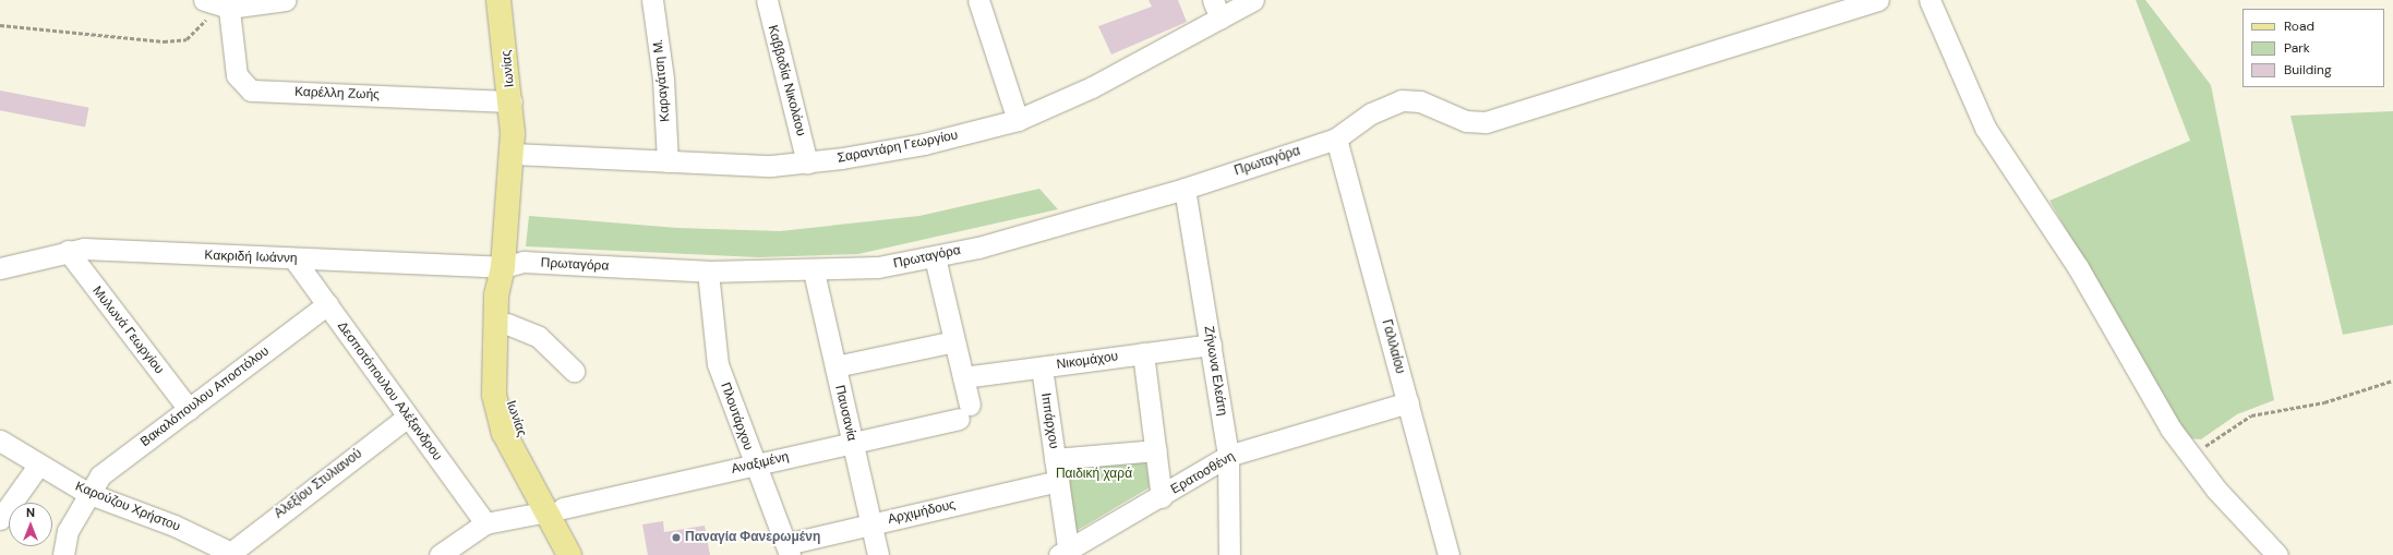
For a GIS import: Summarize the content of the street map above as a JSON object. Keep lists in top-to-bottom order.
{
  "streets": {
    "main road": ["Ιωνίας"],
    "street": [
      "Καραγάτση Μ.",
      "Καββαδία Νικολάου",
      "Καρέλλη Ζωής",
      "Σαραντάρη Γεωργίου",
      "Πρωταγόρα",
      "Κακριδή Ιωάννη",
      "Μυλωνά Γεωργίου",
      "Γαλιλαίου",
      "Νικομάχου",
      "Ζήνωνα Ελεάτη",
      "Δεσποτόπουλου Αλέξανδρου",
      "Βακαλόπουλου Αποστόλου",
      "Παυσανία",
      "Πλουτάρχου",
      "Ιππάρχου",
      "Αναξιμένη",
      "Ερατοσθένη",
      "Αλεξίου Στυλιανού",
      "Καρούζου Χρήστου",
      "Αρχιμήδους"
    ]
  },
  "crossings": [
    ["Ιωνίας", "Καρέλλη Ζωής"],
    ["Ιωνίας", "Σαραντάρη Γεωργίου"],
    ["Ιωνίας", "Πρωταγόρα"],
    ["Ιωνίας", "Κακριδή Ιωάννη"],
    ["Ιωνίας", "Αναξιμένη"],
    ["Καραγάτση Μ.", "Σαραντάρη Γεωργίου"],
    ["Καββαδία Νικολάου", "Σαραντάρη Γεωργίου"],
    ["Πρωταγόρα", "Κακριδή Ιωάννη"],
    ["Πρωταγόρα", "Γαλιλαίου"],
    ["Πρωταγόρα", "Ζήνωνα Ελεάτη"],
    ["Πρωταγόρα", "Παυσανία"],
    ["Πρωταγόρα", "Πλουτάρχου"],
    ["Κακριδή Ιωάννη", "Μυλωνά Γεωργίου"],
    ["Κακριδή Ιωάννη", "Δεσποτόπουλου Αλέξανδρου"],
    ["Μυλωνά Γεωργίου", "Βακαλόπουλου Αποστόλου"],
    ["Γαλιλαίου", "Ερατοσθένη"],
    ["Νικομάχου", "Ζήνωνα Ελεάτη"],
    ["Νικομάχου", "Ιππάρχου"],
    ["Νικομάχου", "Αναξιμένη"],
    ["Ζήνωνα Ελεάτη", "Ερατοσθένη"],
    ["Δεσποτόπουλου Αλέξανδρου", "Βακαλόπουλου Αποστόλου"],
    ["Δεσποτόπουλου Αλέξανδρου", "Αναξιμένη"],
    ["Δεσποτόπουλου Αλέξανδρου", "Αλεξίου Στυλιανού"],
    ["Βακαλόπουλου Αποστόλου", "Καρούζου Χρήστου"],
    ["Παυσανία", "Αναξιμένη"],
    ["Παυσανία", "Αρχιμήδους"],
    ["Πλουτάρχου", "Αναξιμένη"],
    ["Πλουτάρχου", "Αρχιμήδους"],
    ["Ιππάρχου", "Ερατοσθένη"],
    ["Ιππάρχου", "Αρχιμήδους"],
    ["Αλεξίου Στυλιανού", "Καρούζου Χρήστου"]
  ],
  "parks": ["Παιδική χαρά"],
  "places": ["Παναγία Φανερωμένη"],
  "legend": ["Road", "Park", "Building"],
  "north": "top"
}
